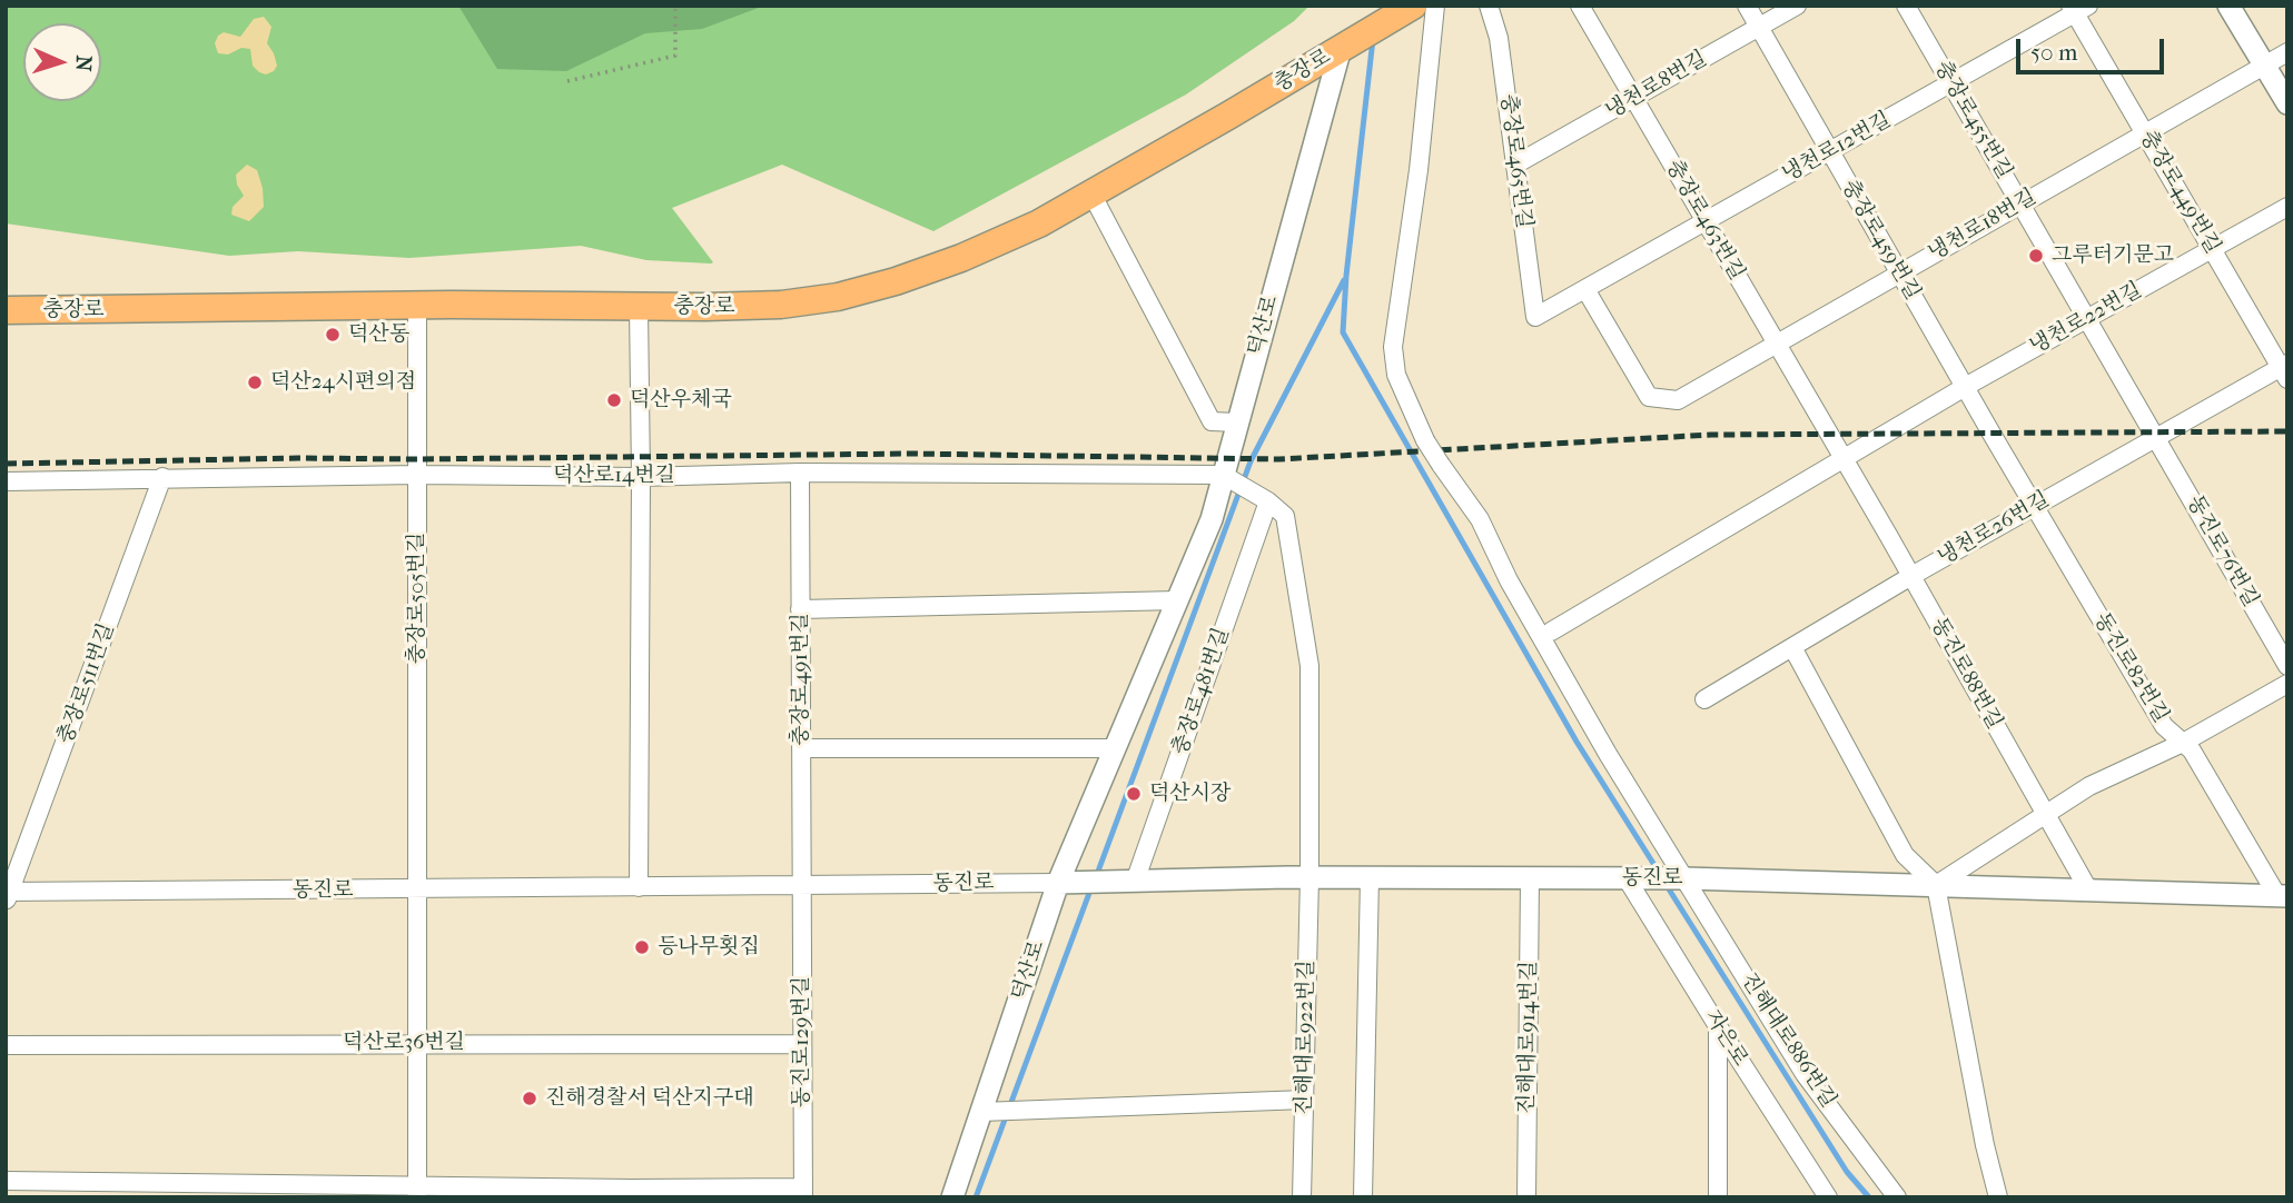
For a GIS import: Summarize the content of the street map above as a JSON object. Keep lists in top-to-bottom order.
{
  "streets": {
    "main road": ["충장로"],
    "street": [
      "냉천로8번길",
      "충장로455번길",
      "냉천로12번길",
      "충장로465번길",
      "충장로449번길",
      "충장로463번길",
      "냉천로18번길",
      "충장로459번길",
      "냉천로22번길",
      "덕산로",
      "덕산로14번길",
      "냉천로26번길",
      "동진로76번길",
      "충장로505번길",
      "동진로82번길",
      "동진로88번길",
      "충장로491번길",
      "충장로511번길",
      "충장로481번길",
      "동진로",
      "진해대로922번길",
      "진해대로914번길",
      "자은로",
      "진해대로886번길",
      "동진로129번길",
      "덕산로36번길"
    ]
  },
  "crossings": [
    ["충장로", "덕산로"],
    ["충장로", "충장로505번길"],
    ["냉천로8번길", "충장로465번길"],
    ["냉천로8번길", "충장로463번길"],
    ["냉천로8번길", "충장로459번길"],
    ["충장로455번길", "냉천로12번길"],
    ["충장로455번길", "냉천로18번길"],
    ["충장로455번길", "냉천로22번길"],
    ["충장로455번길", "냉천로26번길"],
    ["충장로455번길", "동진로76번길"],
    ["냉천로12번길", "충장로465번길"],
    ["냉천로12번길", "충장로449번길"],
    ["냉천로12번길", "충장로463번길"],
    ["냉천로12번길", "냉천로18번길"],
    ["냉천로12번길", "충장로459번길"],
    ["충장로449번길", "냉천로18번길"],
    ["충장로449번길", "냉천로22번길"],
    ["충장로449번길", "냉천로26번길"],
    ["충장로463번길", "냉천로18번길"],
    ["충장로463번길", "동진로88번길"],
    ["냉천로18번길", "충장로459번길"],
    ["충장로459번길", "냉천로22번길"],
    ["충장로459번길", "동진로82번길"],
    ["냉천로22번길", "동진로88번길"],
    ["덕산로", "덕산로14번길"],
    ["덕산로", "동진로"],
    ["덕산로14번길", "충장로505번길"],
    ["덕산로14번길", "충장로491번길"],
    ["덕산로14번길", "충장로511번길"],
    ["냉천로26번길", "동진로76번길"],
    ["냉천로26번길", "동진로82번길"],
    ["냉천로26번길", "동진로88번길"],
    ["충장로505번길", "동진로"],
    ["충장로505번길", "덕산로36번길"],
    ["동진로82번길", "동진로"],
    ["동진로88번길", "동진로"],
    ["충장로491번길", "동진로"],
    ["충장로491번길", "동진로129번길"],
    ["충장로511번길", "동진로"],
    ["충장로481번길", "동진로"],
    ["동진로", "진해대로922번길"],
    ["동진로", "진해대로914번길"],
    ["동진로", "자은로"],
    ["동진로", "진해대로886번길"],
    ["동진로", "동진로129번길"],
    ["동진로129번길", "덕산로36번길"]
  ],
  "places": [
    "그루터기문고",
    "덕산동",
    "덕산24시편의점",
    "덕산우체국",
    "덕산시장",
    "등나무횟집",
    "진해경찰서 덕산지구대"
  ],
  "scale_bar": "50 m",
  "north": "right"
}
